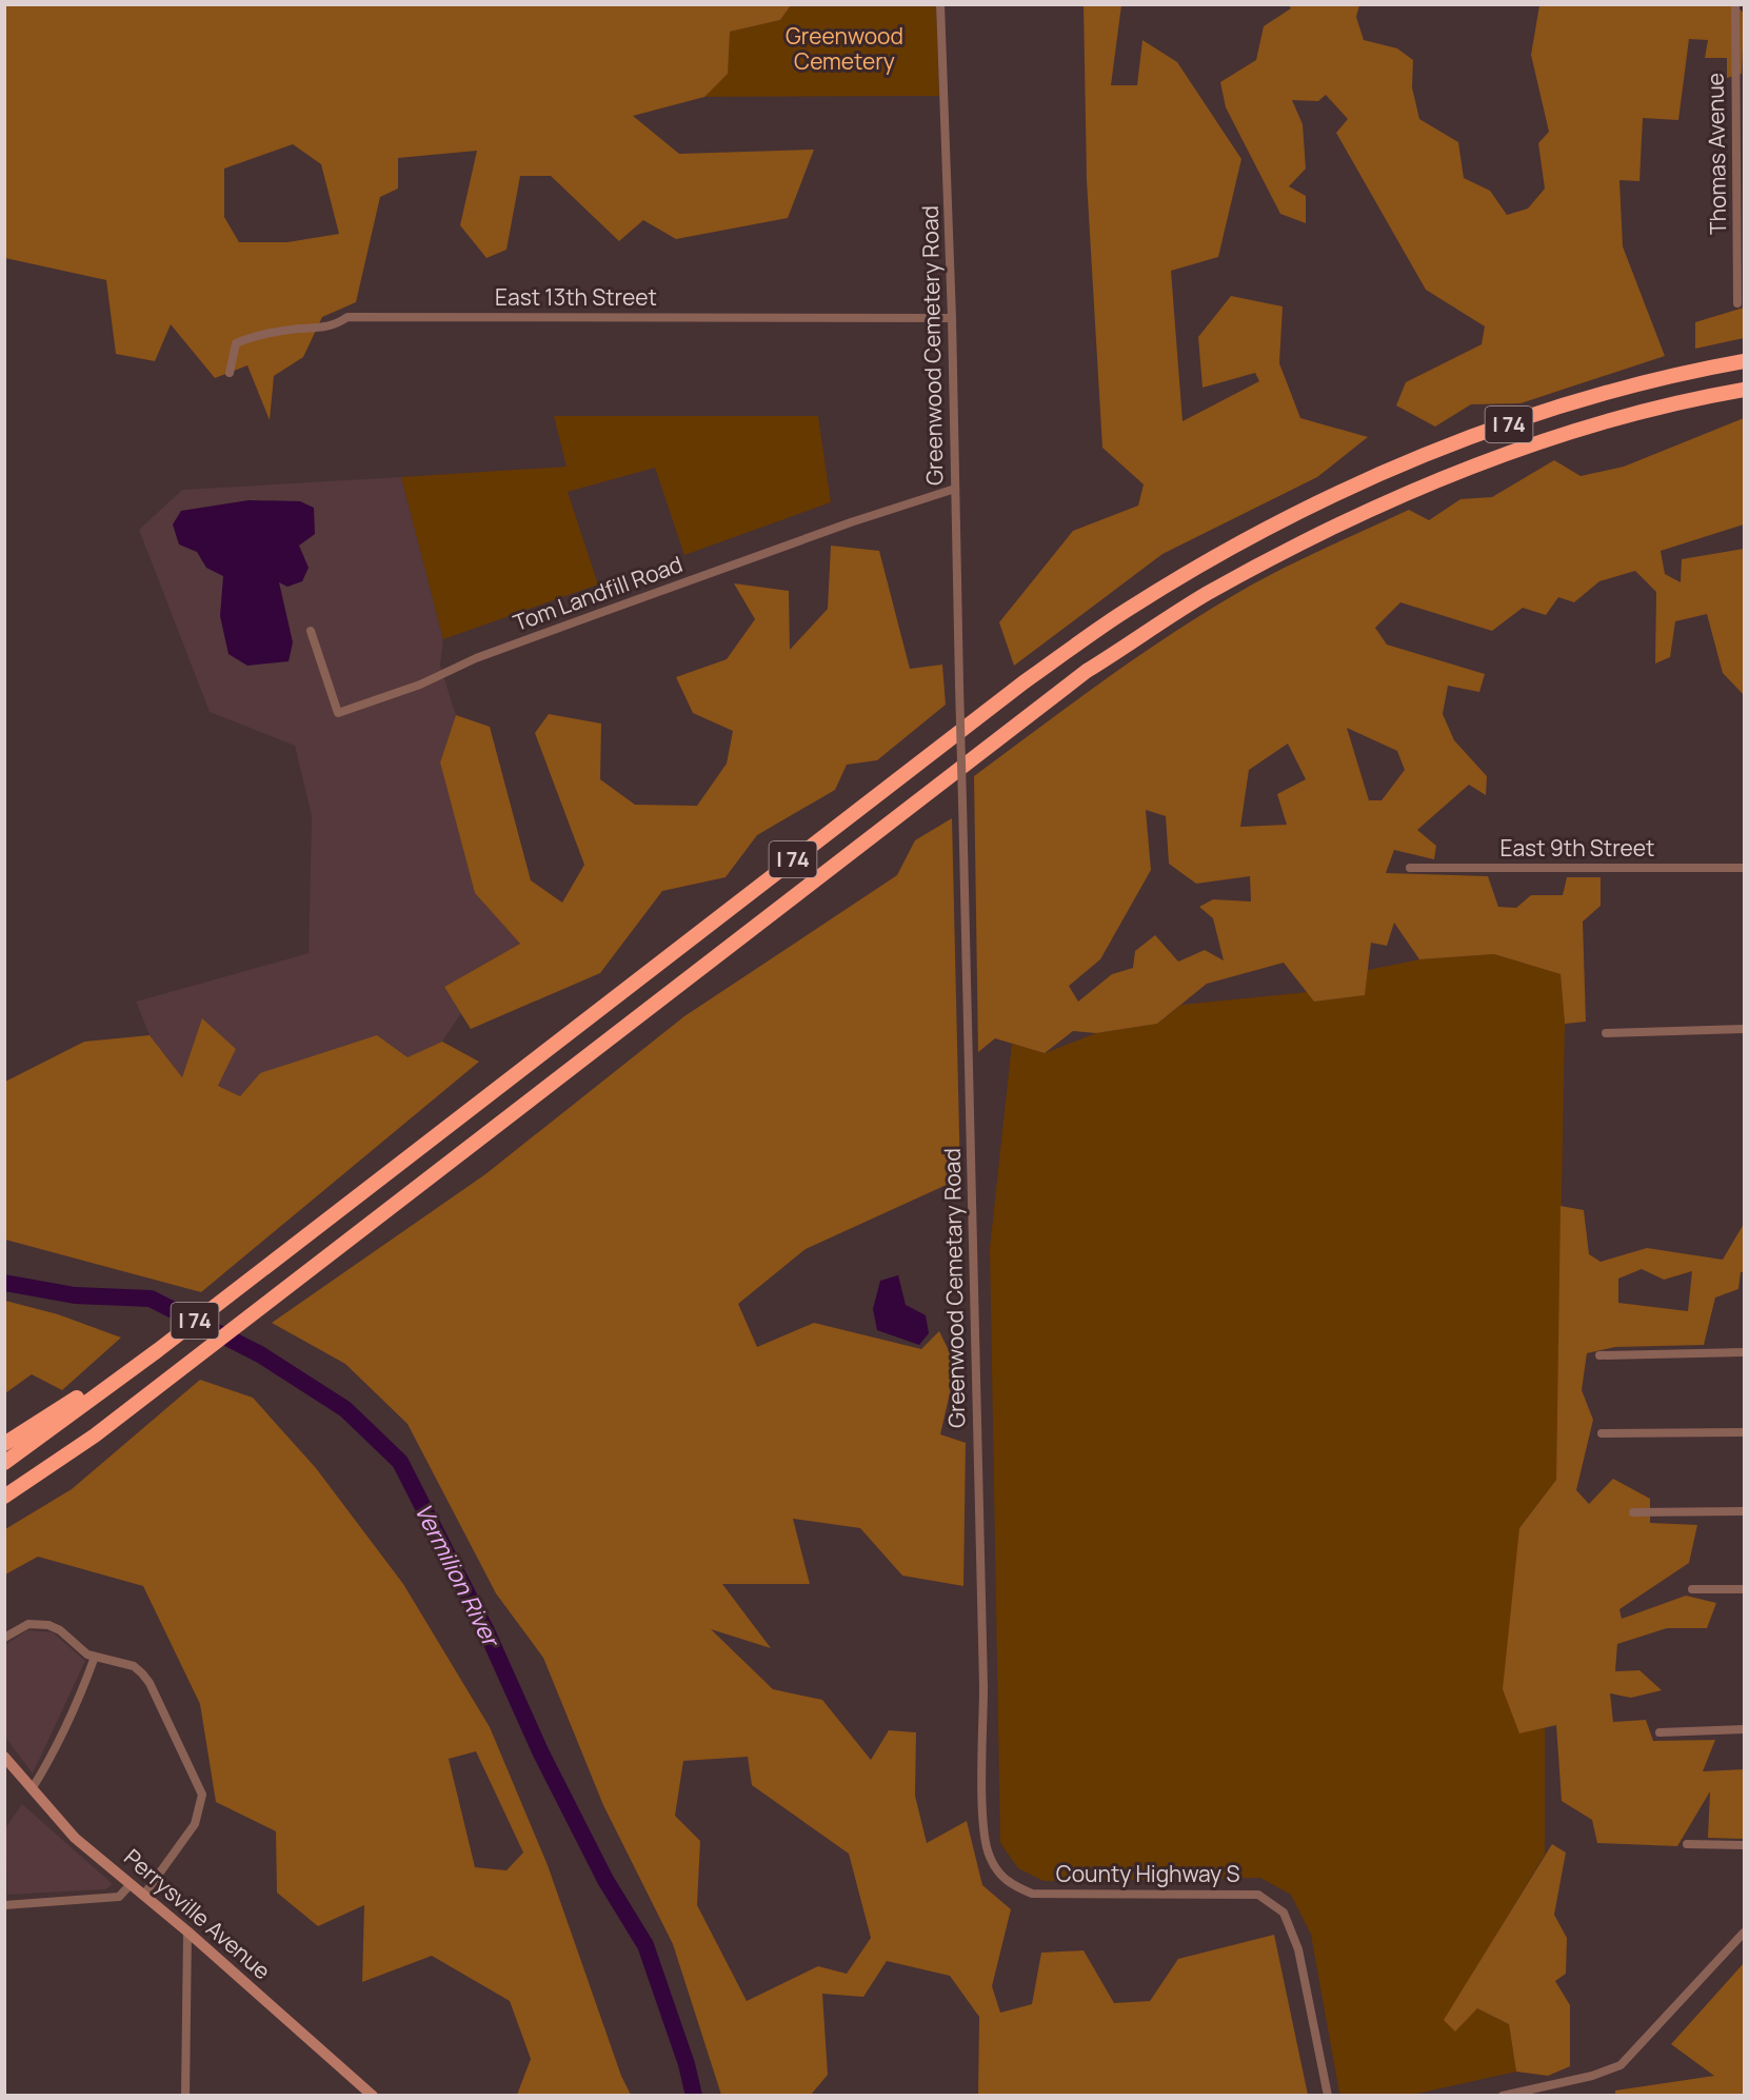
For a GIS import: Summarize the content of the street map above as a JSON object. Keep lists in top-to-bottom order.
{
  "streets": {
    "highway": ["I 74"],
    "street": [
      "Thomas Avenue",
      "East 13th Street",
      "Greenwood Cemetery Road",
      "Tom Landfill Road",
      "East 9th Street",
      "Greenwood Cemetary Road",
      "County Highway S",
      "Perrysville Avenue"
    ]
  },
  "crossings": [
    ["East 13th Street", "Greenwood Cemetery Road"],
    ["Greenwood Cemetery Road", "Tom Landfill Road"],
    ["Greenwood Cemetery Road", "Greenwood Cemetary Road"],
    ["Greenwood Cemetary Road", "County Highway S"]
  ],
  "water": ["Vermilion River"],
  "parks": ["Greenwood Cemetery"]
}
